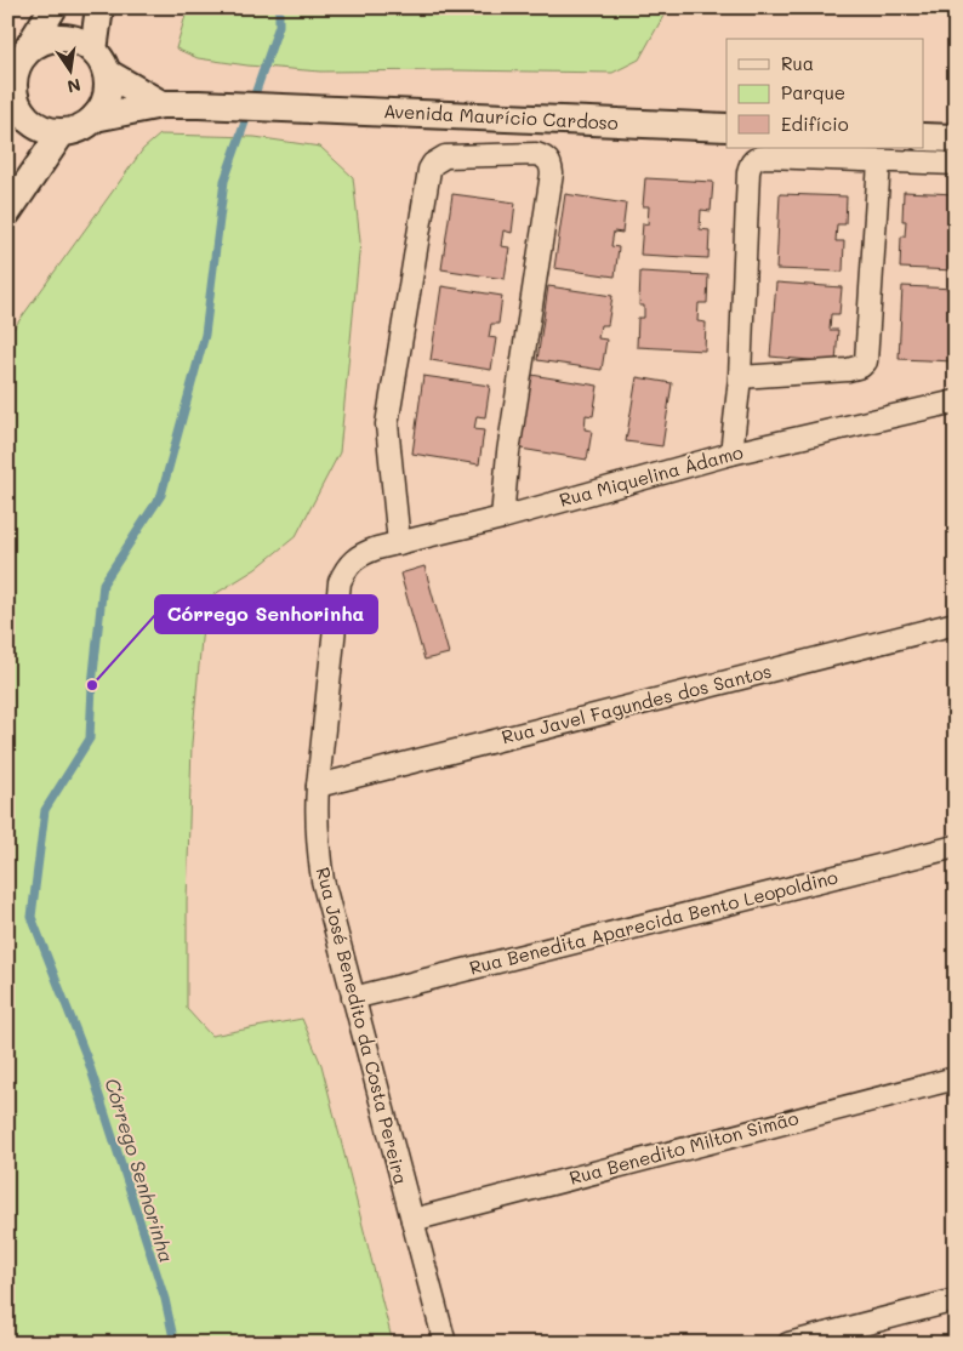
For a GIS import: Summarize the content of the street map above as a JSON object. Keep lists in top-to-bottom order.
{
  "streets": {
    "street": [
      "Avenida Maurício Cardoso",
      "Rua Miquelina Ádamo",
      "Rua Javel Fagundes dos Santos",
      "Rua Benedita Aparecida Bento Leopoldino",
      "Rua José Benedito da Costa Pereira",
      "Rua Benedito Milton Simão"
    ]
  },
  "crossings": [
    ["Rua Miquelina Ádamo", "Rua José Benedito da Costa Pereira"],
    ["Rua Javel Fagundes dos Santos", "Rua José Benedito da Costa Pereira"],
    ["Rua Benedita Aparecida Bento Leopoldino", "Rua José Benedito da Costa Pereira"],
    ["Rua José Benedito da Costa Pereira", "Rua Benedito Milton Simão"]
  ],
  "water": ["Córrego Senhorinha"],
  "places": ["Córrego Senhorinha"],
  "legend": ["Rua", "Parque", "Edifício"],
  "north": "bottom"
}
